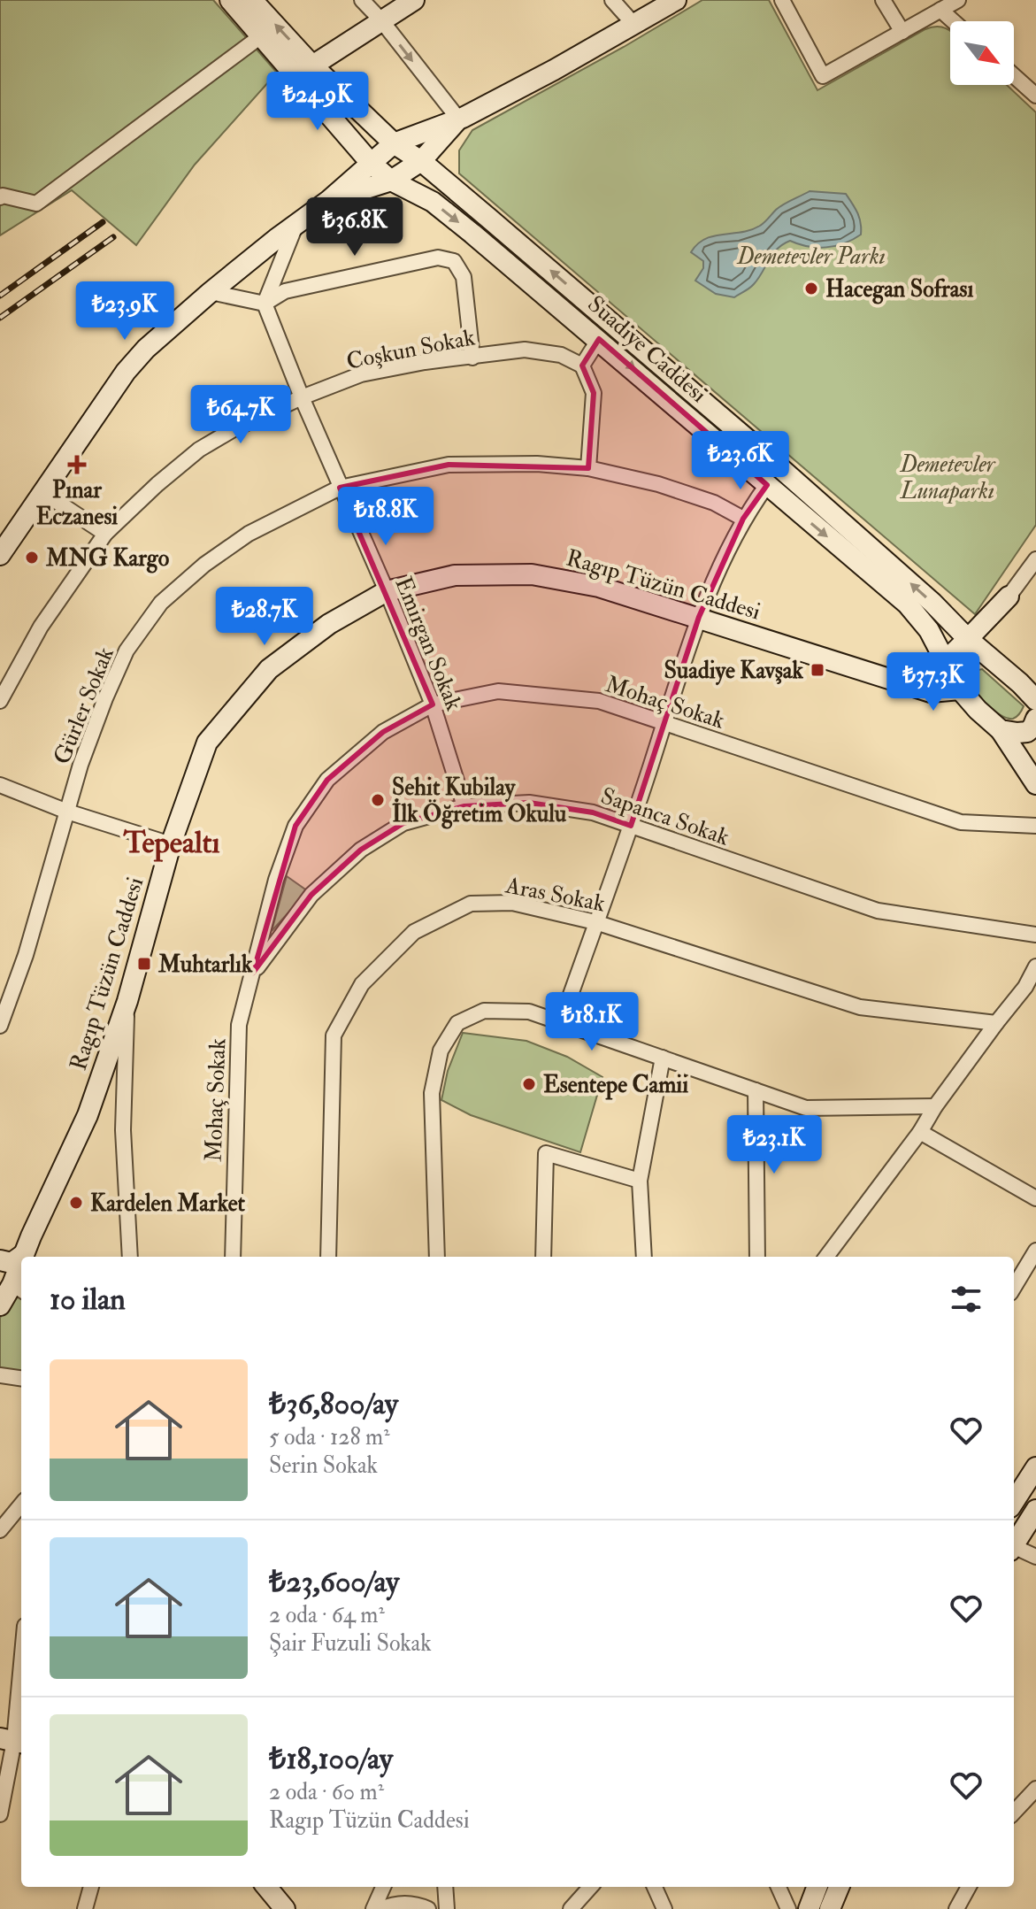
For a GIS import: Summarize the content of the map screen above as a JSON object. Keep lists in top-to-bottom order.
{
  "streets": {
    "main road": ["Suadiye Caddesi", "Ragıp Tüzün Caddesi"],
    "street": [
      "Coşkun Sokak",
      "Emirgan Sokak",
      "Mohaç Sokak",
      "Gürler Sokak",
      "Sapanca Sokak",
      "Aras Sokak"
    ]
  },
  "crossings": [
    ["Coşkun Sokak", "Emirgan Sokak"],
    ["Suadiye Caddesi", "Ragıp Tüzün Caddesi"],
    ["Ragıp Tüzün Caddesi", "Emirgan Sokak"],
    ["Emirgan Sokak", "Mohaç Sokak"],
    ["Emirgan Sokak", "Gürler Sokak"],
    ["Emirgan Sokak", "Sapanca Sokak"],
    ["Mohaç Sokak", "Sapanca Sokak"]
  ],
  "districts": ["Tepealtı"],
  "parks": ["Demetevler Parkı", "Demetevler Lunaparkı"],
  "places": {
    "other": [
      "Hacegan Sofrası",
      "MNG Kargo",
      "Şehit Kubilay İlk Öğretim Okulu",
      "Esentepe Camii",
      "Kardelen Market"
    ],
    "health": ["Pınar Eczanesi"],
    "transit": ["Suadiye Kavşak", "Muhtarlık"]
  },
  "north": "bottom right",
  "page": {
    "price": [
      "₺24.9K",
      "₺36.8K",
      "₺23.9K",
      "₺64.7K",
      "₺23.6K",
      "₺18.8K",
      "₺28.7K",
      "₺37.3K",
      "₺18.1K",
      "₺23.1K"
    ],
    "heading": "10 ilan",
    "list": [
      {
        "name": "₺36,800/ay",
        "note": "5 oda · 128 m² · Serin Sokak"
      },
      {
        "name": "₺23,600/ay",
        "note": "2 oda · 64 m² · Şair Fuzuli Sokak"
      },
      {
        "name": "₺18,100/ay",
        "note": "2 oda · 60 m² · Ragıp Tüzün Caddesi"
      }
    ]
  }
}
